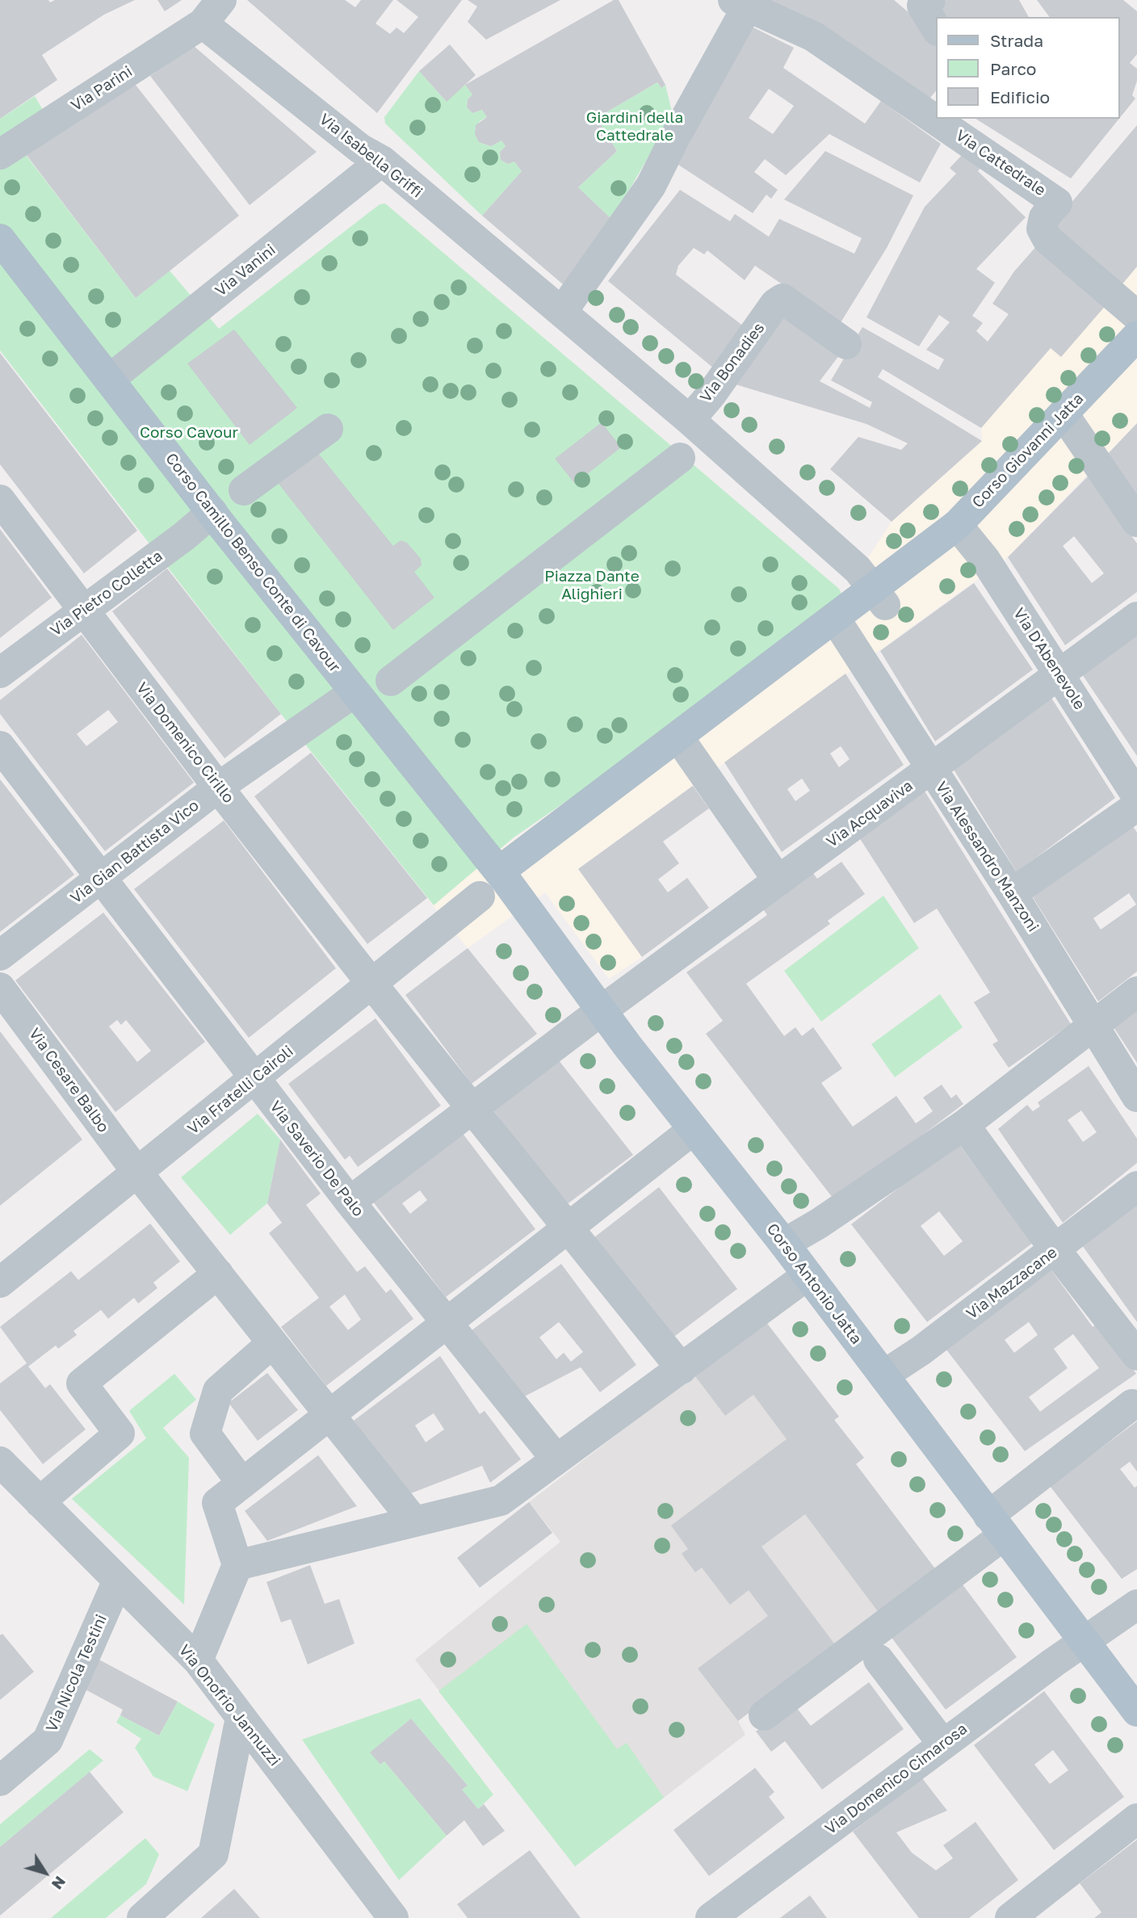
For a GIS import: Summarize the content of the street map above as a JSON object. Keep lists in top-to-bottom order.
{
  "streets": {
    "main road": ["Corso Giovanni Jatta", "Corso Camillo Benso Conte di Cavour", "Corso Antonio Jatta"],
    "street": [
      "Via Parini",
      "Via Isabella Griffi",
      "Via Cattedrale",
      "Via Vanini",
      "Via Bonadies",
      "Via Pietro Colletta",
      "Via D'Abenevole",
      "Via Domenico Cirillo",
      "Via Acquaviva",
      "Via Gian Battista Vico",
      "Via Alessandro Manzoni",
      "Via Cesare Balbo",
      "Via Fratelli Cairoli",
      "Via Saverio De Palo",
      "Via Mazzacane",
      "Via Nicola Testini",
      "Via Onofrio Jannuzzi",
      "Via Domenico Cimarosa"
    ]
  },
  "crossings": [
    ["Via Parini", "Via Isabella Griffi"],
    ["Via Isabella Griffi", "Via Vanini"],
    ["Via Vanini", "Corso Camillo Benso Conte di Cavour"],
    ["Corso Giovanni Jatta", "Via D'Abenevole"],
    ["Corso Camillo Benso Conte di Cavour", "Via Pietro Colletta"],
    ["Corso Camillo Benso Conte di Cavour", "Via Gian Battista Vico"],
    ["Corso Camillo Benso Conte di Cavour", "Via Fratelli Cairoli"],
    ["Corso Camillo Benso Conte di Cavour", "Corso Antonio Jatta"],
    ["Via Pietro Colletta", "Via Domenico Cirillo"],
    ["Via D'Abenevole", "Via Acquaviva"],
    ["Via Domenico Cirillo", "Via Acquaviva"],
    ["Via Domenico Cirillo", "Via Gian Battista Vico"],
    ["Via Domenico Cirillo", "Via Fratelli Cairoli"],
    ["Via Acquaviva", "Via Alessandro Manzoni"],
    ["Via Acquaviva", "Via Saverio De Palo"],
    ["Via Acquaviva", "Corso Antonio Jatta"],
    ["Via Gian Battista Vico", "Via Saverio De Palo"],
    ["Via Cesare Balbo", "Via Fratelli Cairoli"],
    ["Via Fratelli Cairoli", "Via Saverio De Palo"],
    ["Via Fratelli Cairoli", "Corso Antonio Jatta"],
    ["Via Mazzacane", "Corso Antonio Jatta"],
    ["Corso Antonio Jatta", "Via Domenico Cimarosa"],
    ["Via Nicola Testini", "Via Onofrio Jannuzzi"]
  ],
  "parks": ["Giardini della Cattedrale", "Corso Cavour", "Piazza Dante Alighieri"],
  "legend": ["Strada", "Parco", "Edificio"],
  "north": "bottom right"
}
